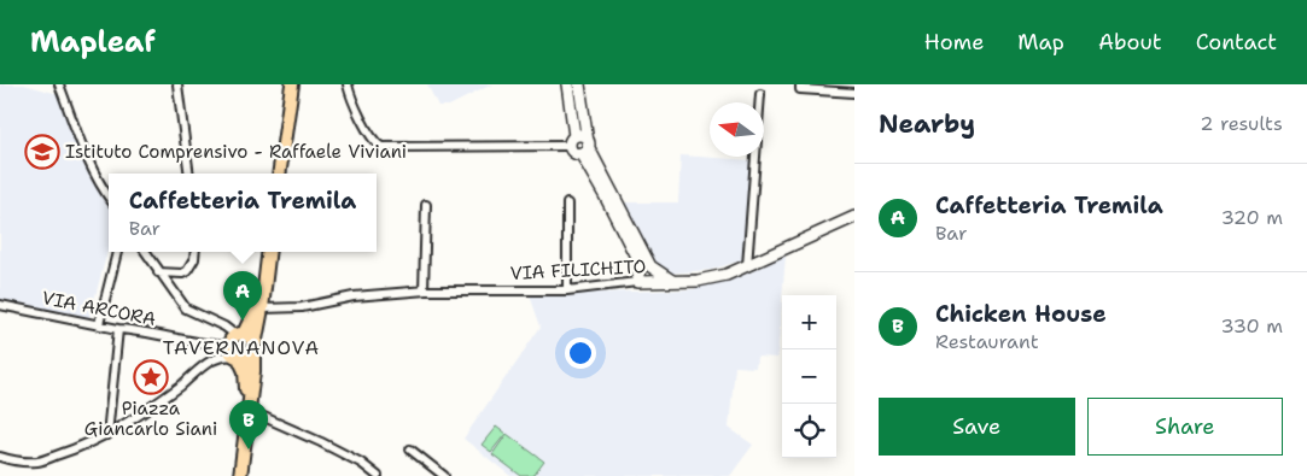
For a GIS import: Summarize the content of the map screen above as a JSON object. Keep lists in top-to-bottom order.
{
  "streets": {
    "street": ["VIA FILICHITO", "VIA ARCORA"]
  },
  "districts": ["TAVERNANOVA"],
  "places": {
    "school or university": ["Istituto Comprensivo - Raffaele Viviani"],
    "place": ["Piazza Giancarlo Siani"]
  },
  "north": "left",
  "page": {
    "header": "Mapleaf",
    "nav": [
      "Home",
      "Map",
      "About",
      "Contact"
    ],
    "heading": ["Nearby", "2 results"],
    "list": [
      {
        "mark": "A",
        "name": "Caffetteria Tremila",
        "note": "Bar",
        "value": "320 m"
      },
      {
        "mark": "B",
        "name": "Chicken House",
        "note": "Restaurant",
        "value": "330 m"
      }
    ],
    "popup": ["Caffetteria Tremila", "Bar"],
    "pins": ["A", "B"],
    "map_buttons": ["+", "−"],
    "buttons": ["Save", "Share"]
  }
}
